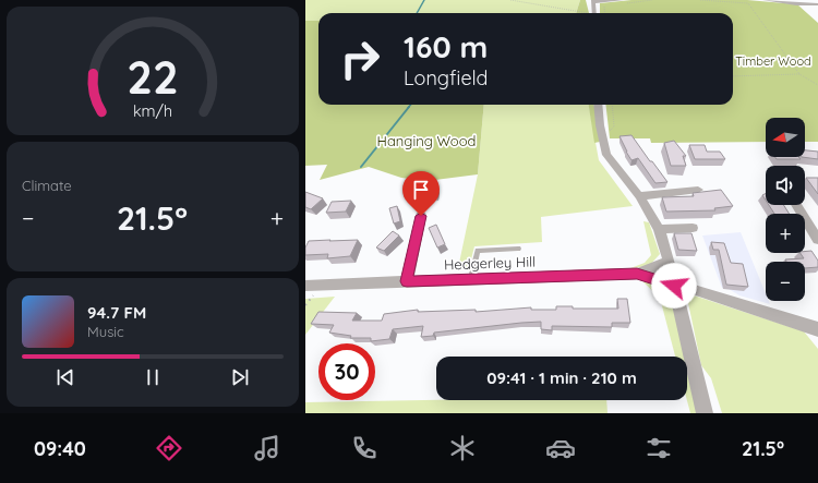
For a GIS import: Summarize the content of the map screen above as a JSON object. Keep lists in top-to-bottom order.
{
  "streets": {
    "street": ["Hedgerley Hill"]
  },
  "parks": ["Timber Wood", "Hanging Wood"],
  "north": "left",
  "page": {
    "turn": ["160 m", "Longfield"],
    "map_buttons": ["+", "−"],
    "tile": "Climate",
    "heat": ["−", "21.5°", "+"],
    "song": ["94.7 FM", "Music"],
    "limit": "30",
    "trip": "09:41 · 1 min · 210 m",
    "tabs": ["09:40", "21.5°"],
    "gauge": ["22", "km/h"]
  }
}
